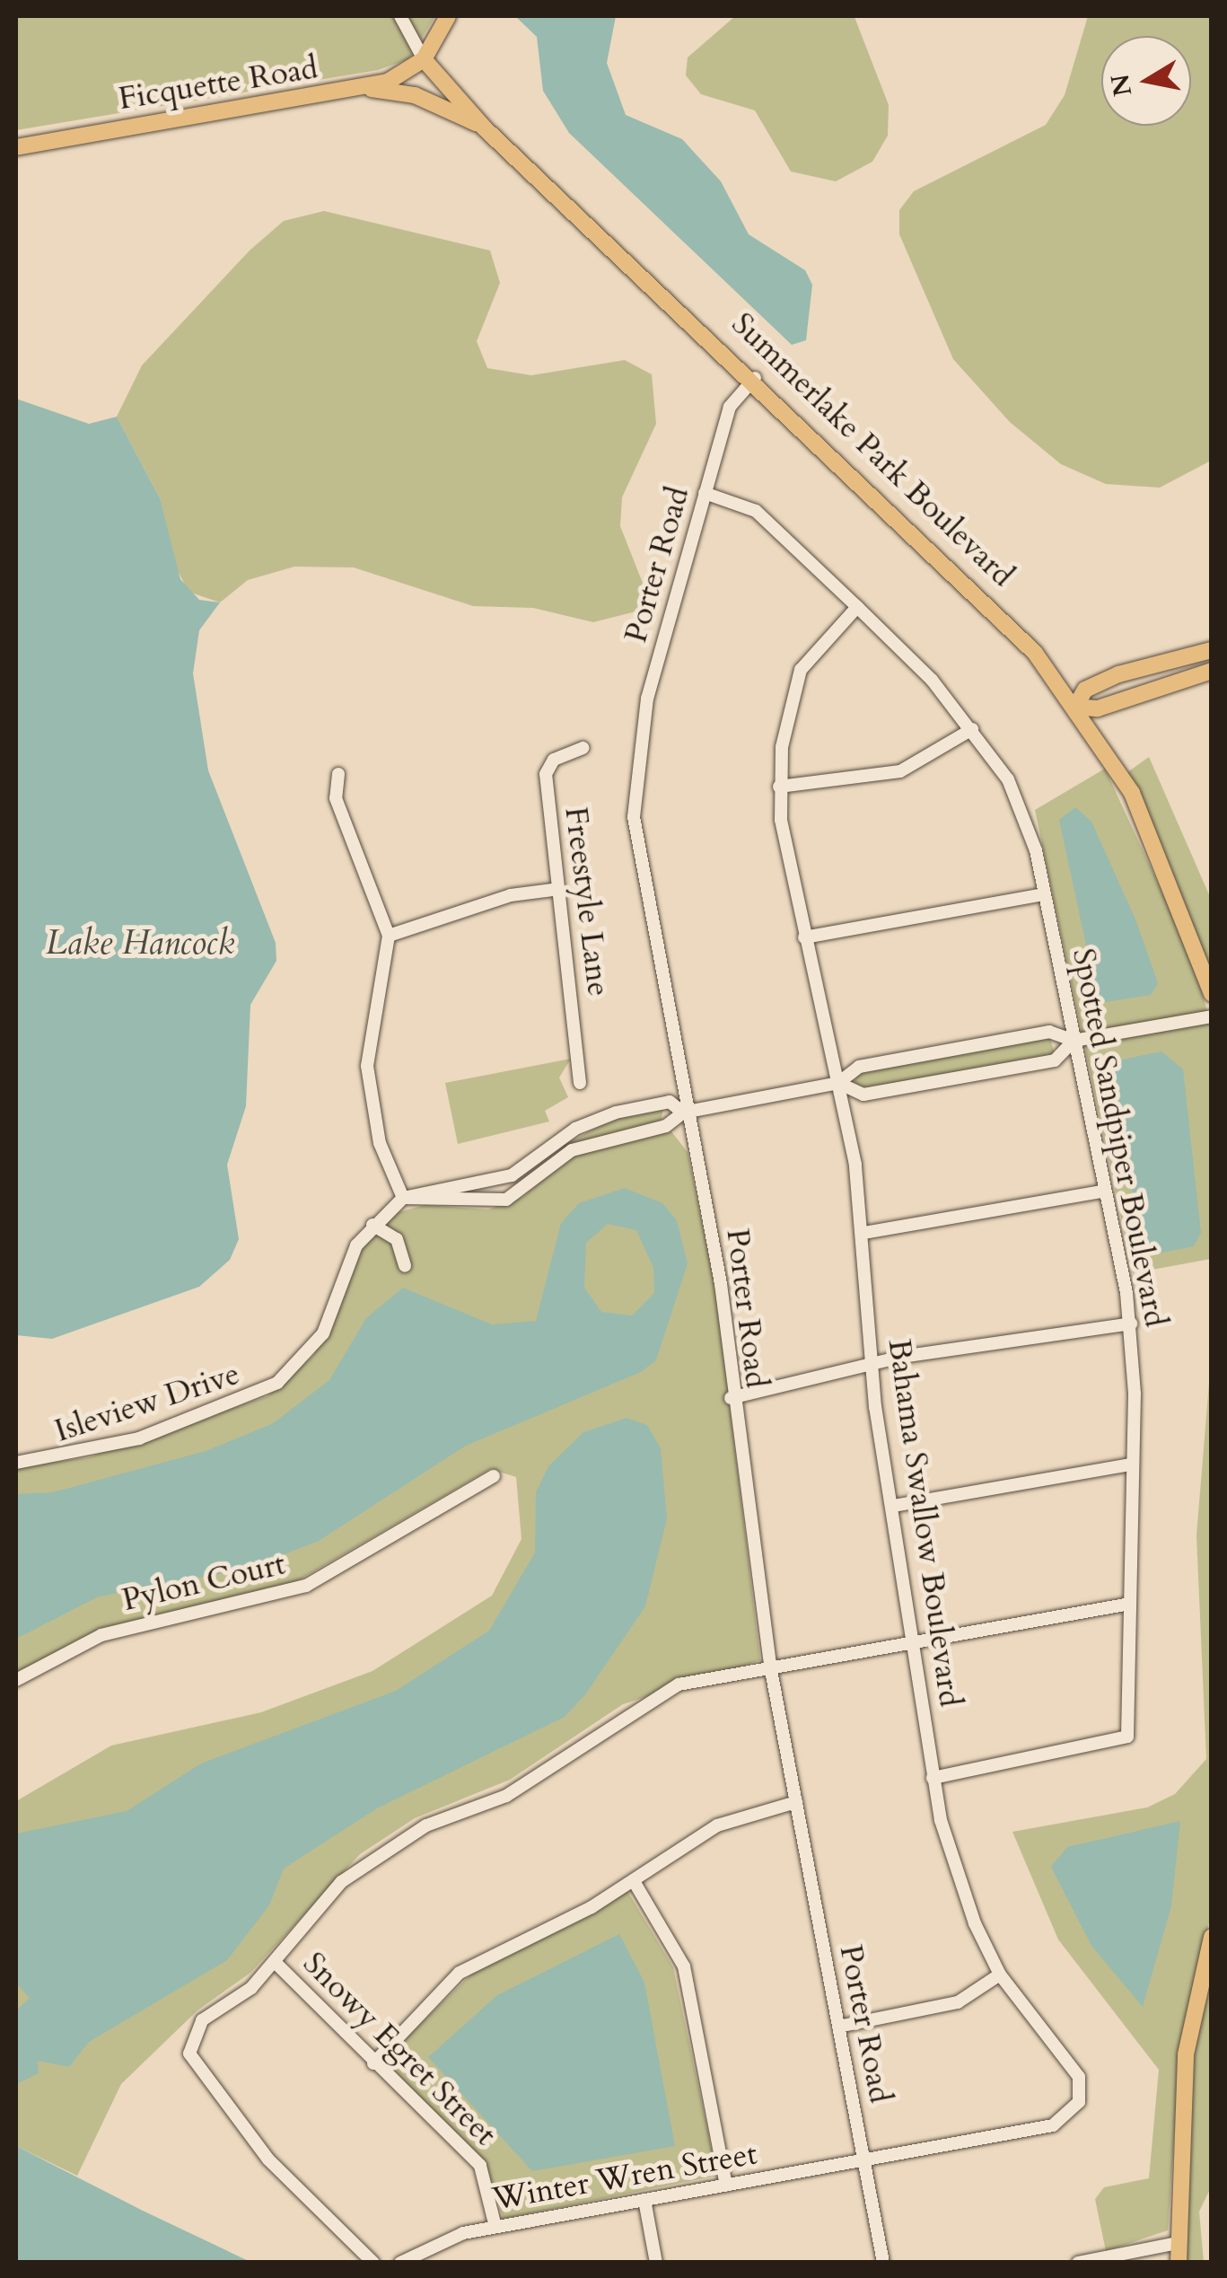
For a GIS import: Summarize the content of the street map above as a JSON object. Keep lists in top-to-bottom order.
{
  "streets": {
    "main road": ["Ficquette Road", "Summerlake Park Boulevard"],
    "street": [
      "Porter Road",
      "Freestyle Lane",
      "Spotted Sandpiper Boulevard",
      "Isleview Drive",
      "Bahama Swallow Boulevard",
      "Pylon Court",
      "Snowy Egret Street",
      "Winter Wren Street"
    ]
  },
  "crossings": [
    ["Ficquette Road", "Summerlake Park Boulevard"],
    ["Summerlake Park Boulevard", "Porter Road"],
    ["Porter Road", "Spotted Sandpiper Boulevard"],
    ["Porter Road", "Bahama Swallow Boulevard"],
    ["Porter Road", "Winter Wren Street"],
    ["Spotted Sandpiper Boulevard", "Bahama Swallow Boulevard"],
    ["Bahama Swallow Boulevard", "Winter Wren Street"],
    ["Snowy Egret Street", "Winter Wren Street"]
  ],
  "water": ["Lake Hancock"],
  "north": "left"
}
